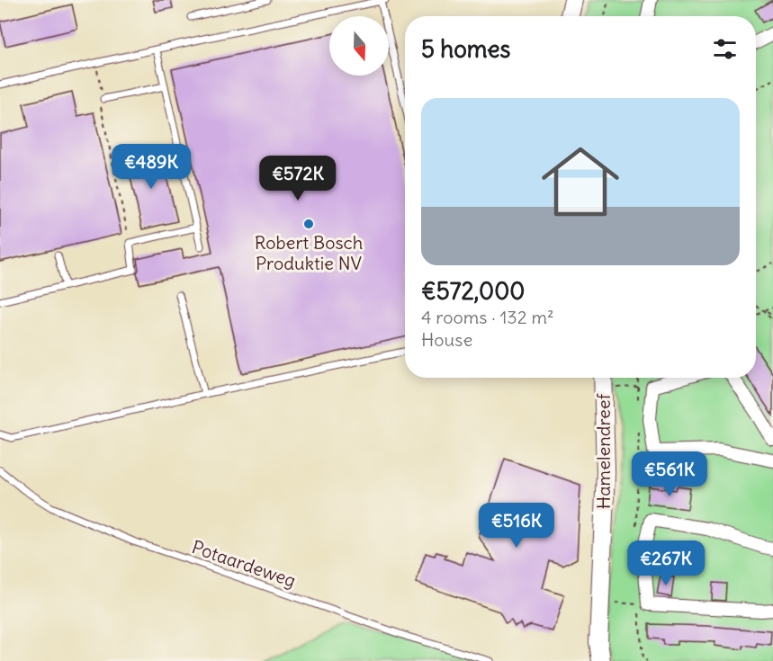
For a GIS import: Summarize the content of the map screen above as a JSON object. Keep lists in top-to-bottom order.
{
  "streets": {
    "street": ["Hamelendreef"],
    "lane": ["Potaardeweg"]
  },
  "places": ["Robert Bosch Produktie NV"],
  "north": "bottom",
  "page": {
    "heading": "5 homes",
    "list": [
      {
        "name": "€572,000",
        "note": "4 rooms · 132 m² · House"
      }
    ],
    "price": [
      "€489K",
      "€572K",
      "€561K",
      "€516K",
      "€267K"
    ]
  }
}
